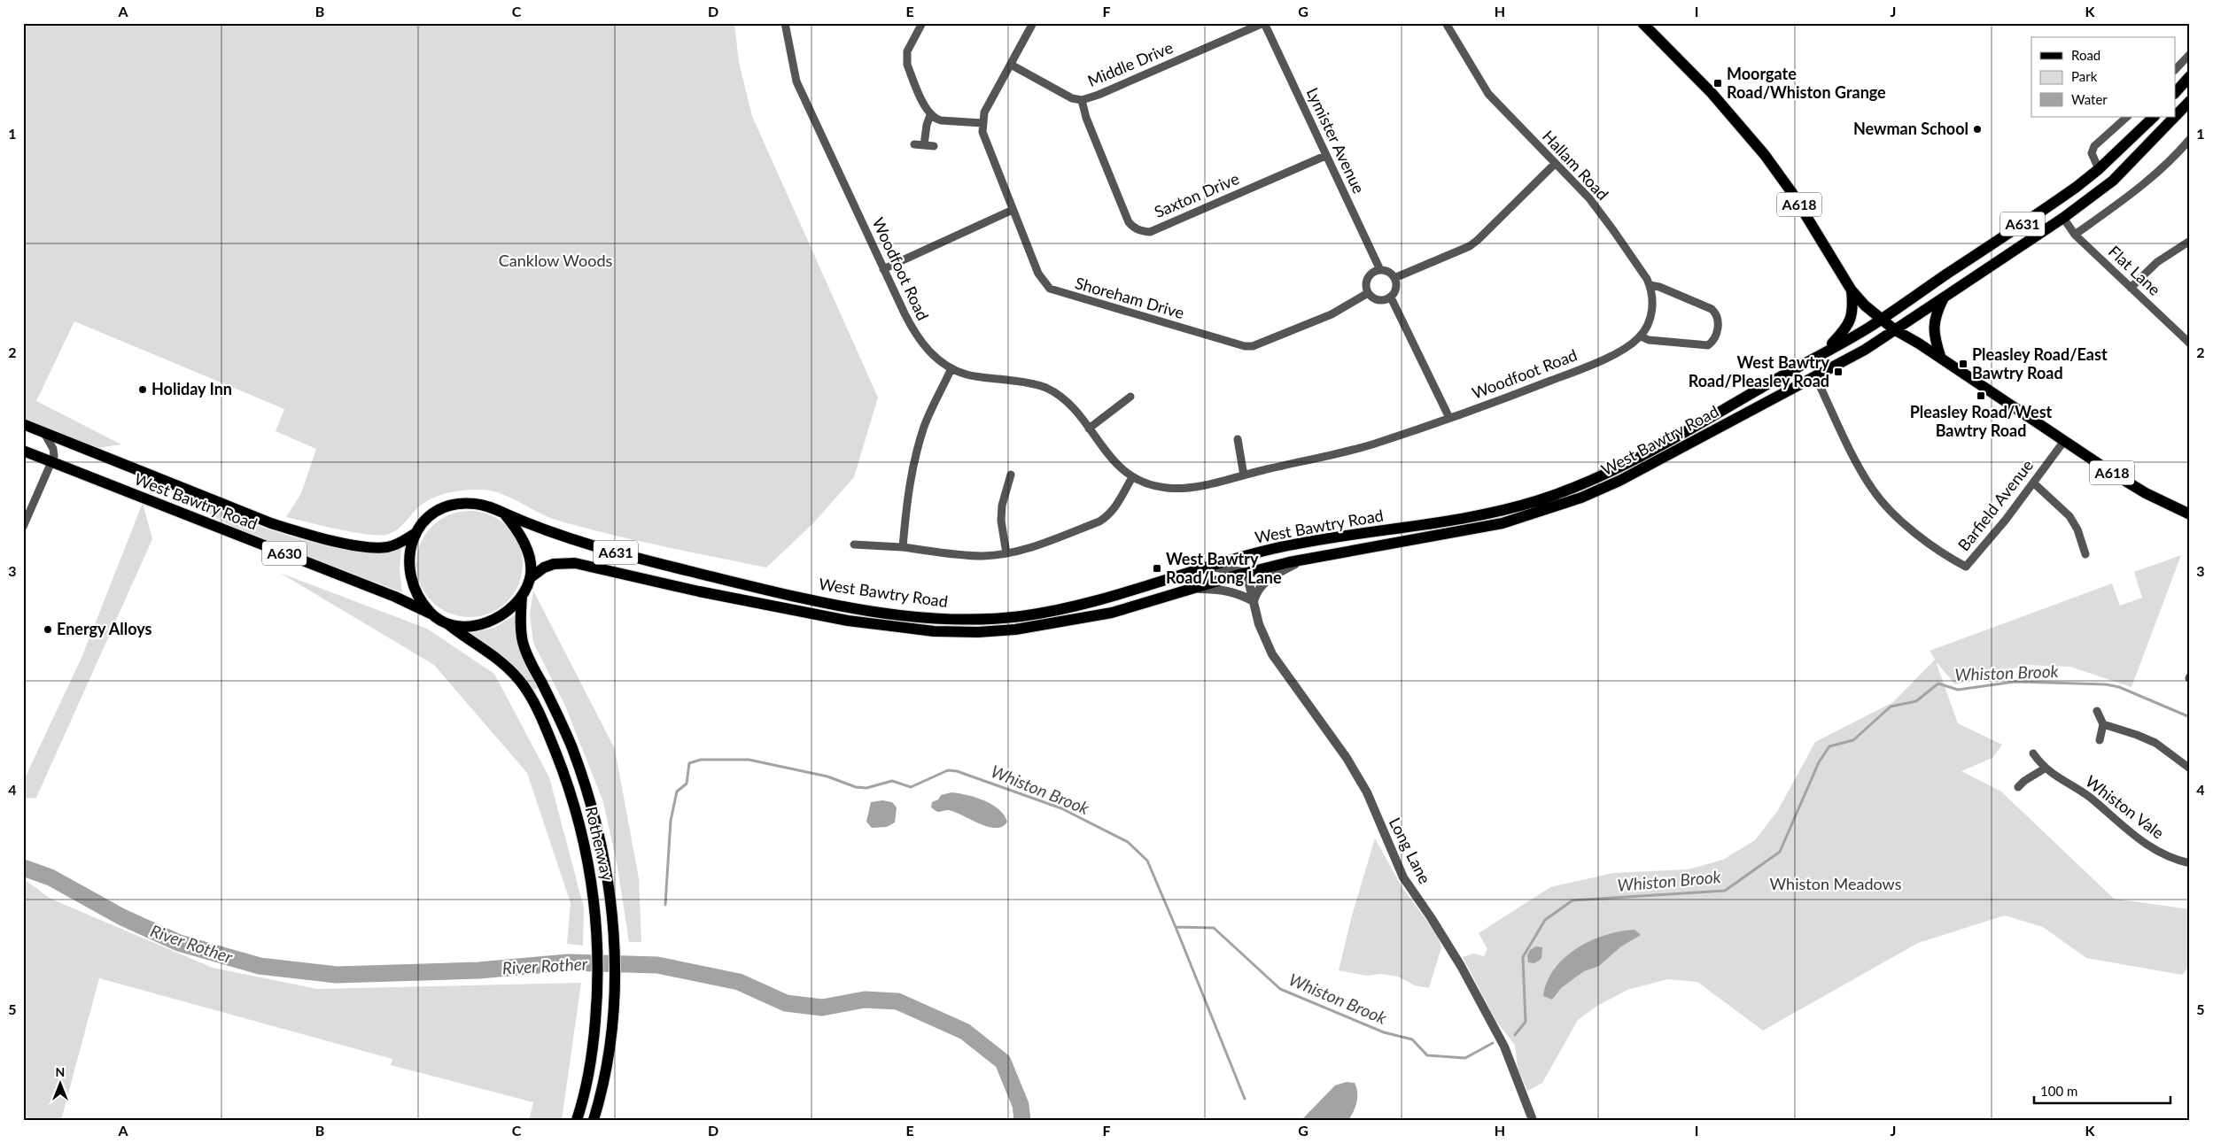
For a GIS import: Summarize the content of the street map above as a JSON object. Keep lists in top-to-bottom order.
{
  "streets": {
    "main road": [
      "A618",
      "A631",
      "West Bawtry Road",
      "A630",
      "Rotherway"
    ],
    "street": [
      "Middle Drive",
      "Lymister Avenue",
      "Hallam Road",
      "Saxton Drive",
      "Woodfoot Road",
      "Flat Lane",
      "Shoreham Drive",
      "Barfield Avenue",
      "Whiston Vale",
      "Long Lane"
    ]
  },
  "crossings": [
    ["Middle Drive", "Lymister Avenue"],
    ["Middle Drive", "Saxton Drive"],
    ["Lymister Avenue", "Saxton Drive"],
    ["Lymister Avenue", "Shoreham Drive"],
    ["Hallam Road", "Woodfoot Road"],
    ["A618", "A631"],
    ["A618", "West Bawtry Road"],
    ["A618", "Barfield Avenue"],
    ["A631", "Flat Lane"],
    ["A631", "West Bawtry Road"],
    ["A631", "Long Lane"],
    ["West Bawtry Road", "Barfield Avenue"],
    ["West Bawtry Road", "Rotherway"],
    ["West Bawtry Road", "Long Lane"]
  ],
  "water": ["Whiston Brook", "River Rother"],
  "parks": ["Canklow Woods", "Whiston Meadows"],
  "places": {
    "transit": [
      "Moorgate Road/Whiston Grange",
      "Pleasley Road/East Bawtry Road",
      "West Bawtry Road/Pleasley Road",
      "Pleasley Road/West Bawtry Road",
      "West Bawtry Road/Long Lane"
    ],
    "other": ["Newman School", "Holiday Inn", "Energy Alloys"]
  },
  "legend": ["Road", "Park", "Water"],
  "scale_bar": "100 m",
  "north": "top",
  "grid": {
    "columns": [
      "A",
      "B",
      "C",
      "D",
      "E",
      "F",
      "G",
      "H",
      "I",
      "J",
      "K"
    ],
    "rows": [
      "1",
      "2",
      "3",
      "4",
      "5"
    ]
  }
}
